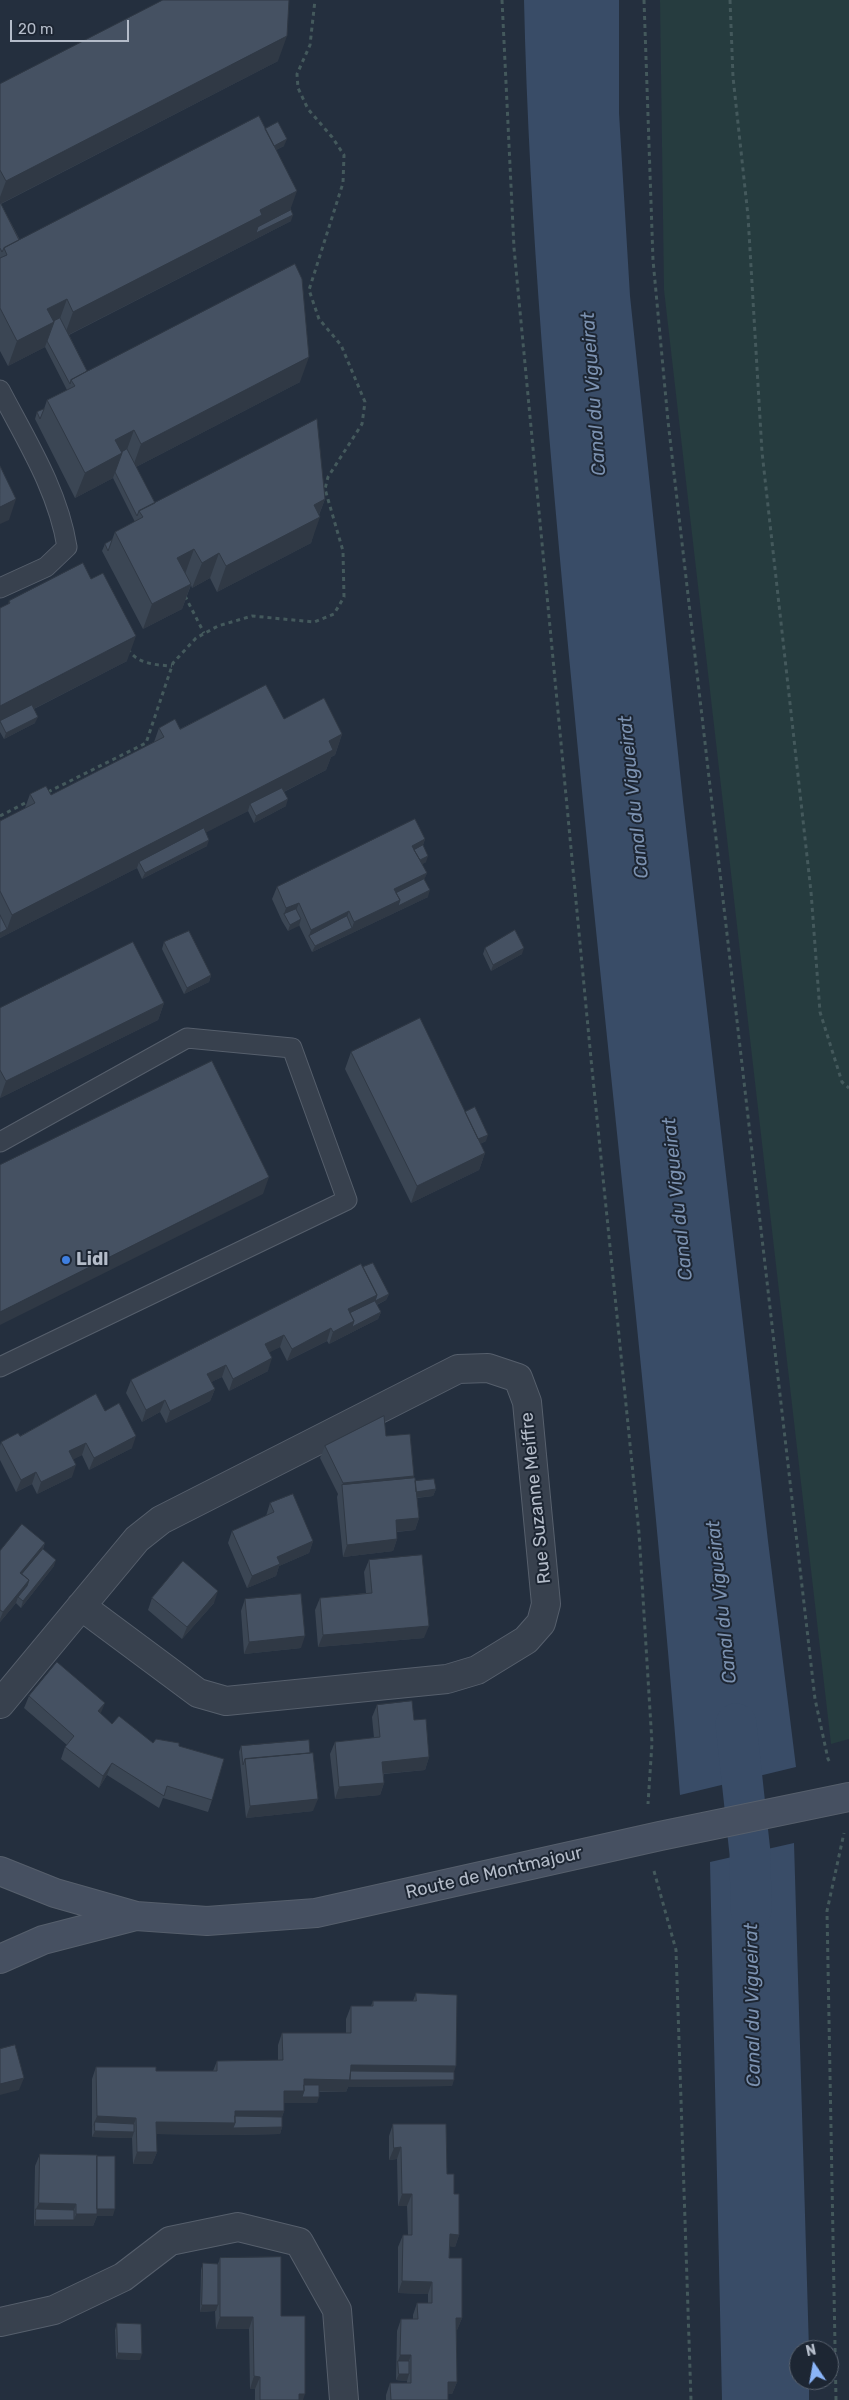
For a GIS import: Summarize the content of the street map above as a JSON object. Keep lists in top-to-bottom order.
{
  "streets": {
    "main road": ["Route de Montmajour"],
    "street": ["Rue Suzanne Meiffre"]
  },
  "water": ["Canal du Vigueirat"],
  "places": ["Lidl"],
  "scale_bar": "20 m",
  "north": "top"
}
